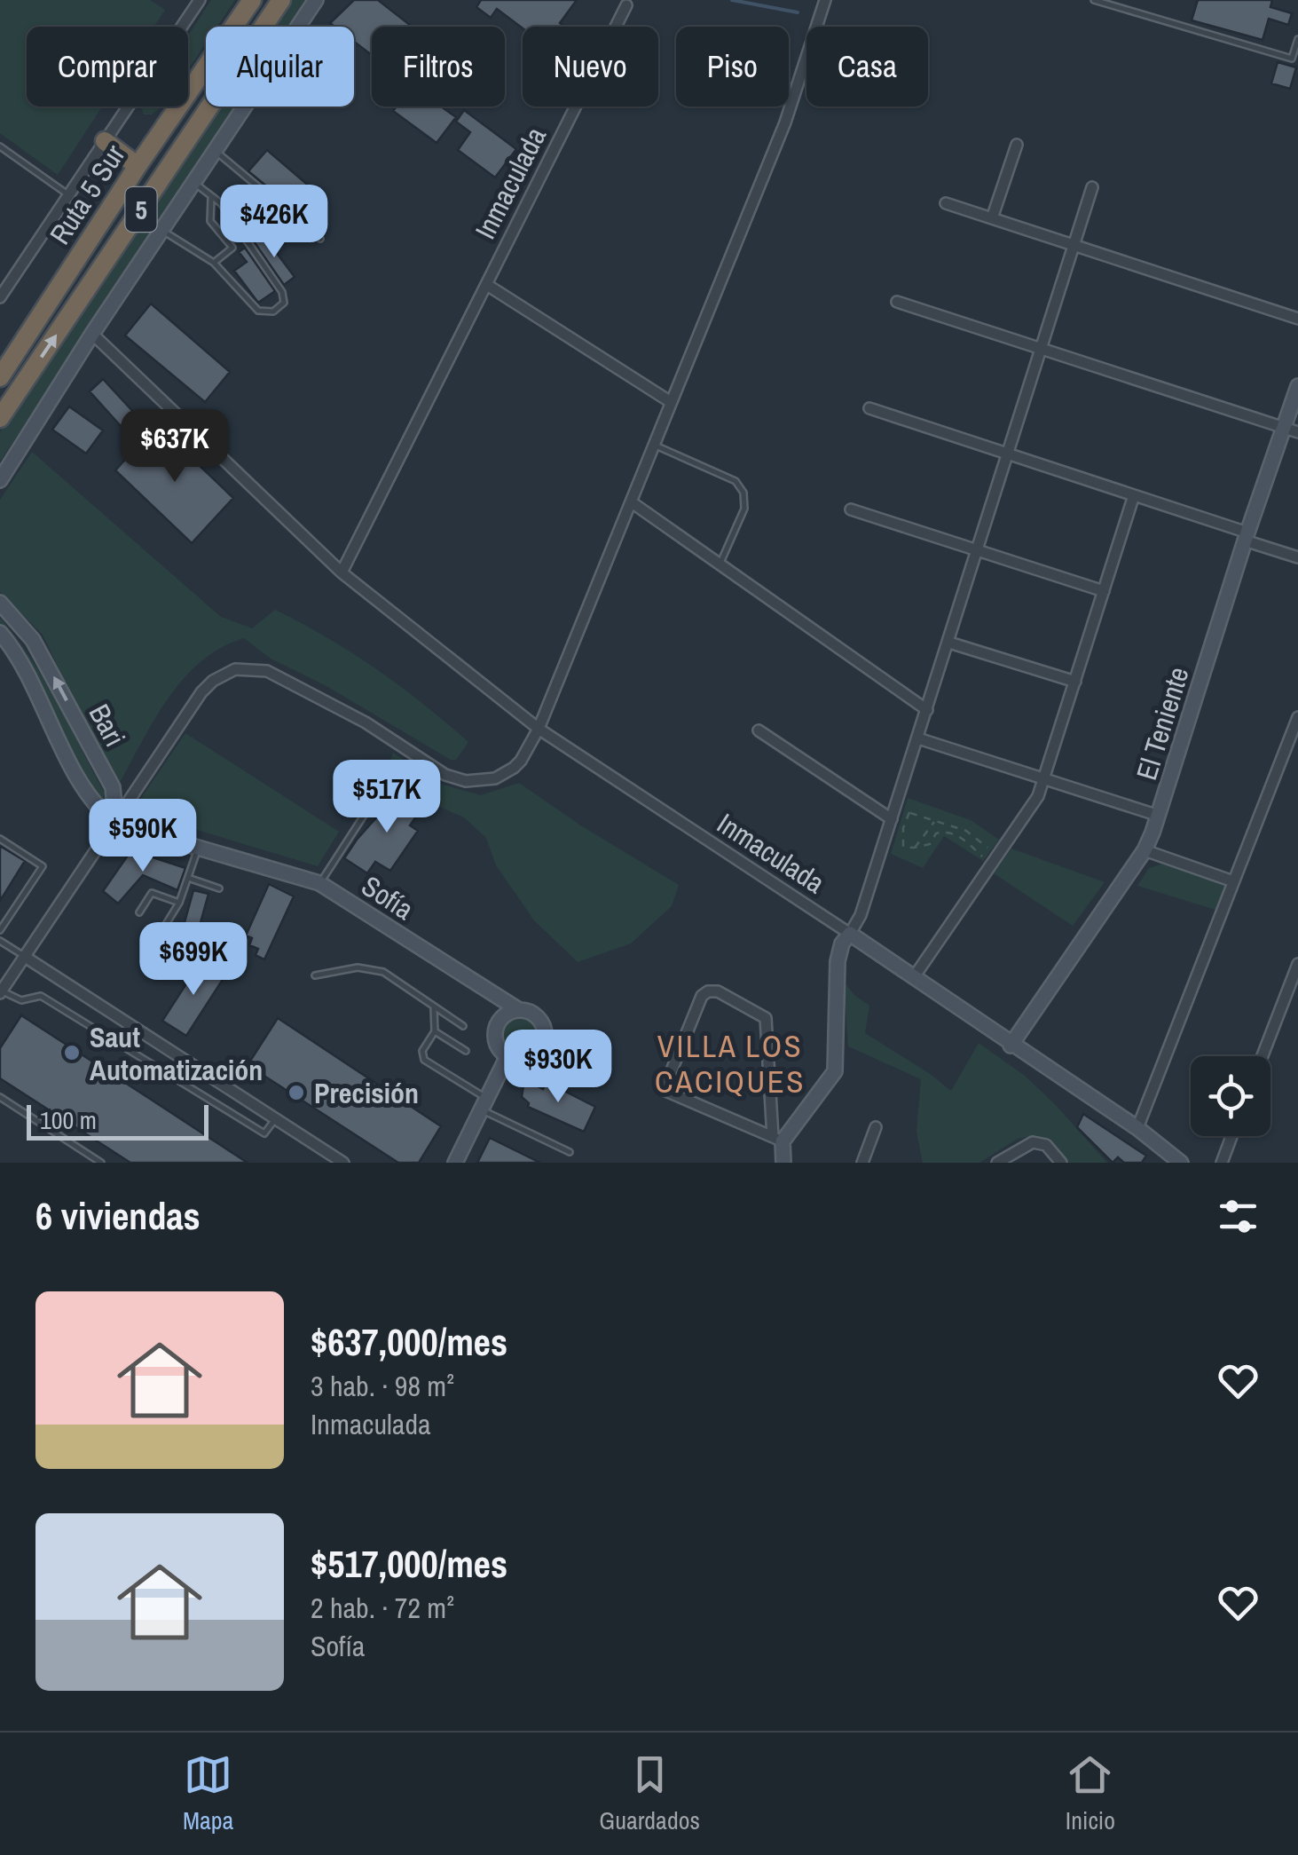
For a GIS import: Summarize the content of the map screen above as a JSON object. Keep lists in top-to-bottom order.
{
  "streets": {
    "highway": ["Ruta 5 Sur", "5"],
    "street": [
      "Inmaculada",
      "El Teniente",
      "Bari",
      "Sofía"
    ]
  },
  "crossings": [
    ["Inmaculada", "El Teniente"],
    ["Bari", "Sofía"]
  ],
  "districts": ["VILLA LOS CACIQUES"],
  "places": ["Saut Automatización", "Precisión"],
  "scale_bar": "100 m",
  "page": {
    "chip": [
      "Comprar",
      "Alquilar",
      "Filtros",
      "Nuevo",
      "Piso",
      "Casa"
    ],
    "price": [
      "$426K",
      "$637K",
      "$517K",
      "$590K",
      "$699K",
      "$930K"
    ],
    "scale": "100 m",
    "heading": "6 viviendas",
    "list": [
      {
        "name": "$637,000/mes",
        "note": "3 hab. · 98 m² · Inmaculada"
      },
      {
        "name": "$517,000/mes",
        "note": "2 hab. · 72 m² · Sofía"
      }
    ],
    "tabs": ["Mapa", "Guardados", "Inicio"]
  }
}
